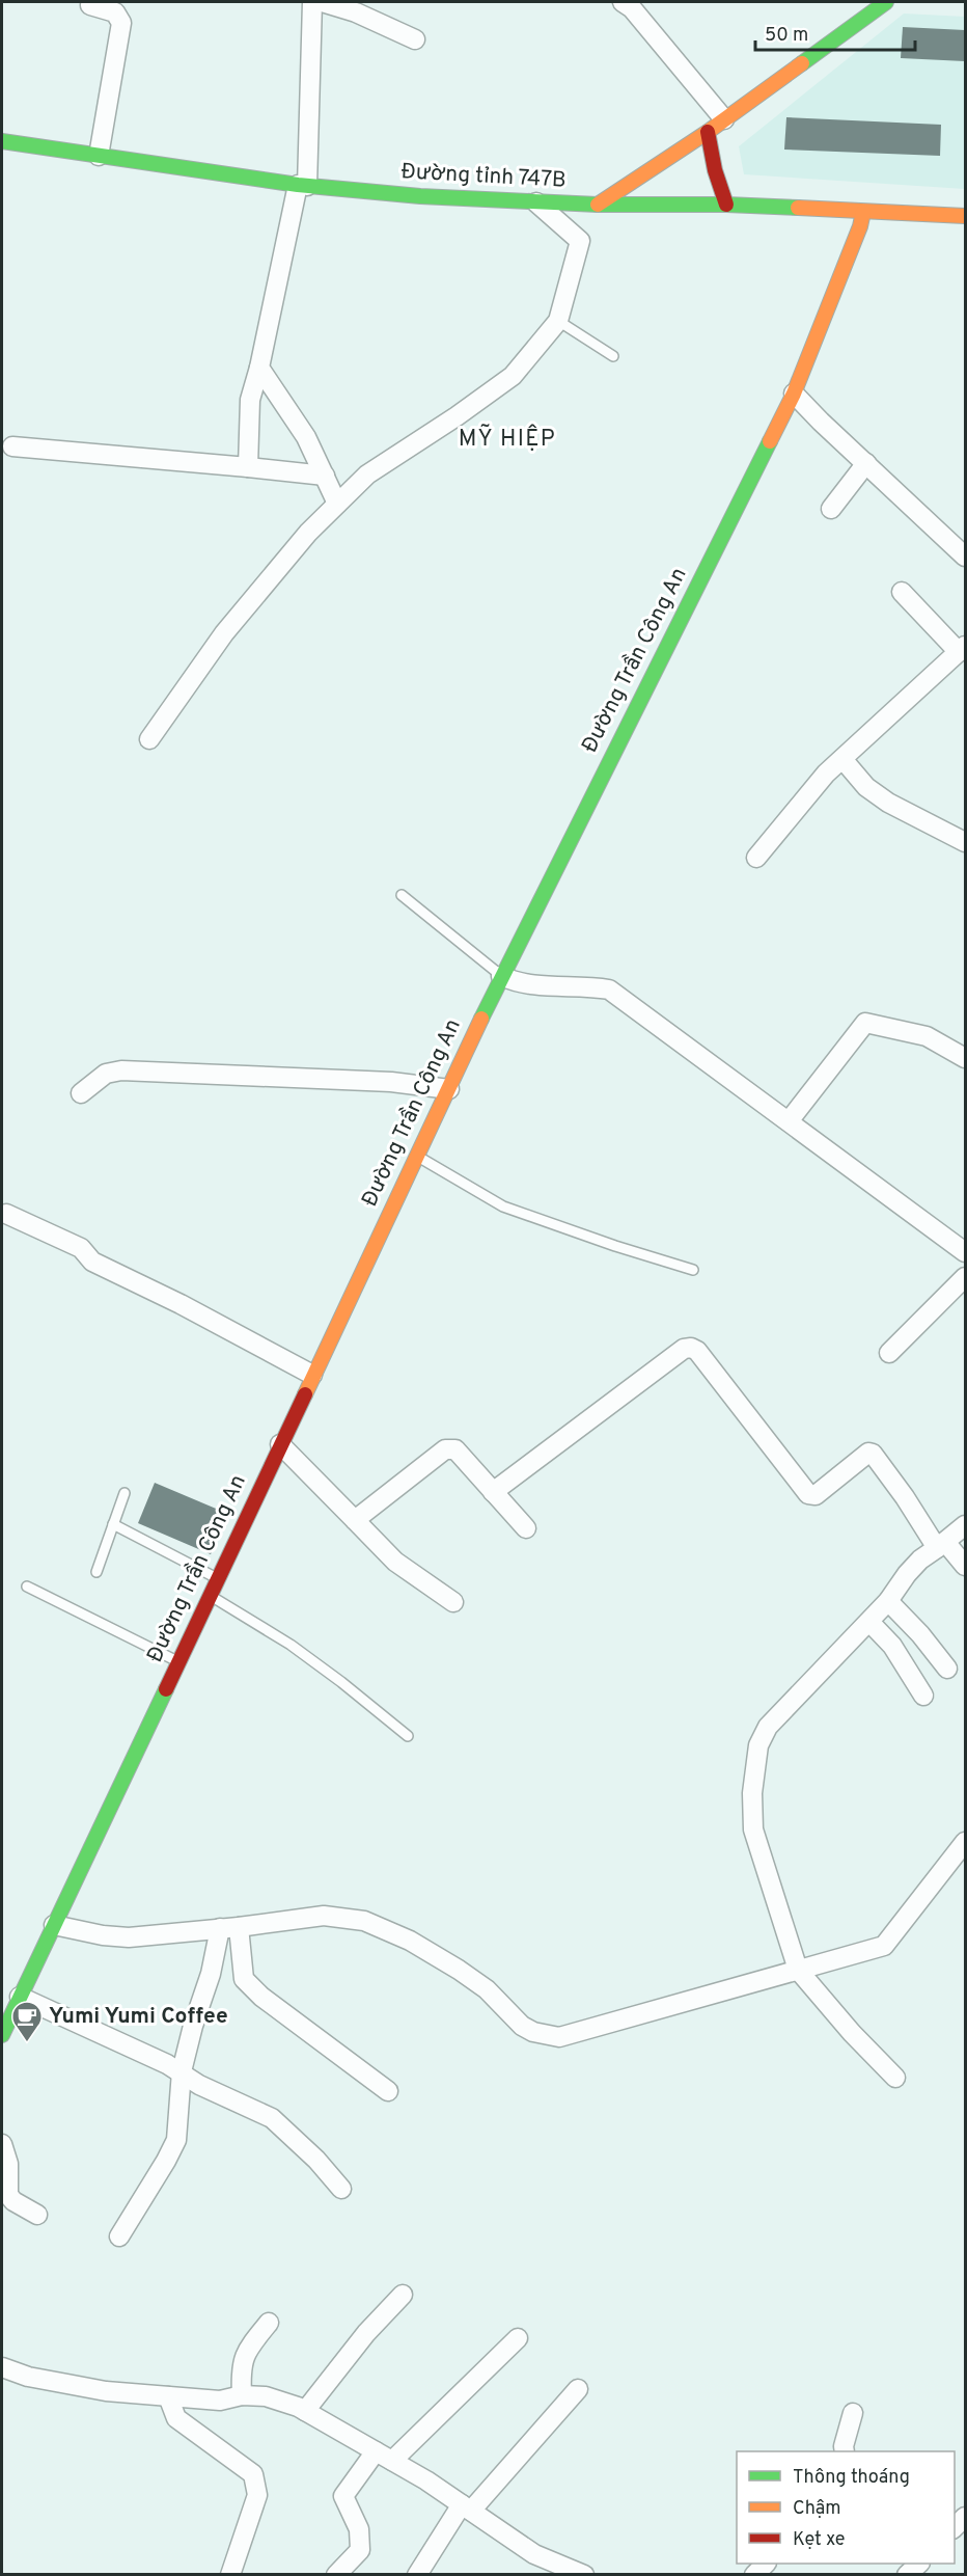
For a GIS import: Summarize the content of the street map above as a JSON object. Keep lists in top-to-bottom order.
{
  "streets": {
    "main road": ["Đường tỉnh 747B", "Đường Trần Công An"]
  },
  "crossings": [
    ["Đường tỉnh 747B", "Đường Trần Công An"]
  ],
  "districts": ["MỸ HIỆP"],
  "places": {
    "cafe": ["Yumi Yumi Coffee"]
  },
  "legend": ["Thông thoáng", "Chậm", "Kẹt xe"],
  "scale_bar": "50 m"
}
